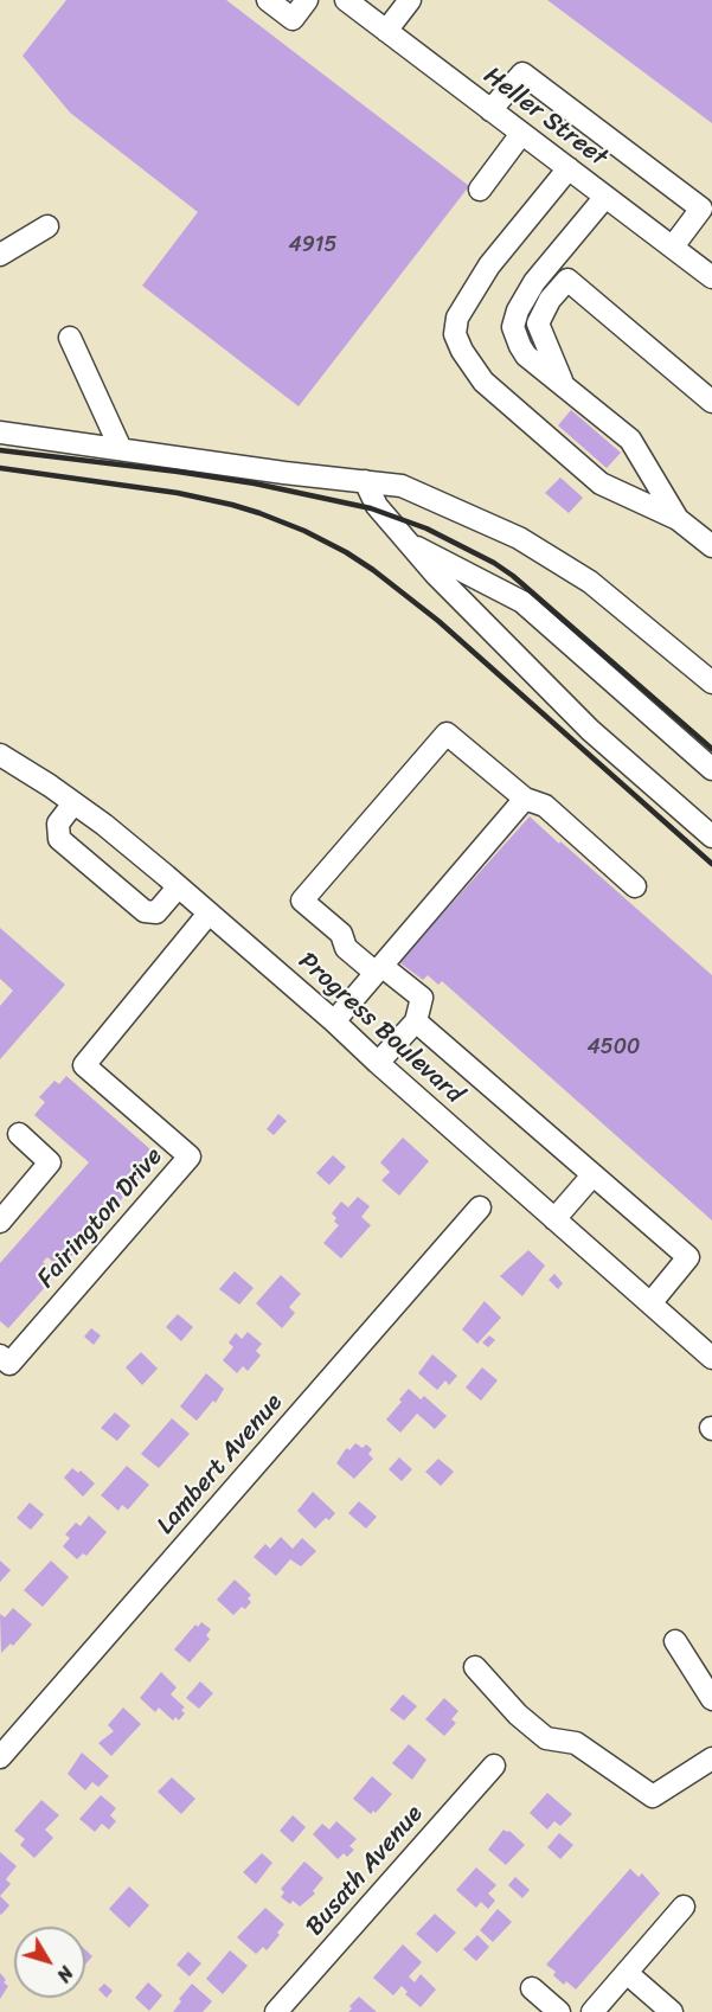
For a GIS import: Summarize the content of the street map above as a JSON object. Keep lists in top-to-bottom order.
{
  "streets": {
    "street": [
      "Heller Street",
      "Progress Boulevard",
      "Fairington Drive",
      "Lambert Avenue",
      "Busath Avenue"
    ]
  },
  "crossings": [
    ["Progress Boulevard", "Fairington Drive"]
  ],
  "house_numbers": ["4915", "4500"],
  "north": "bottom right"
}
